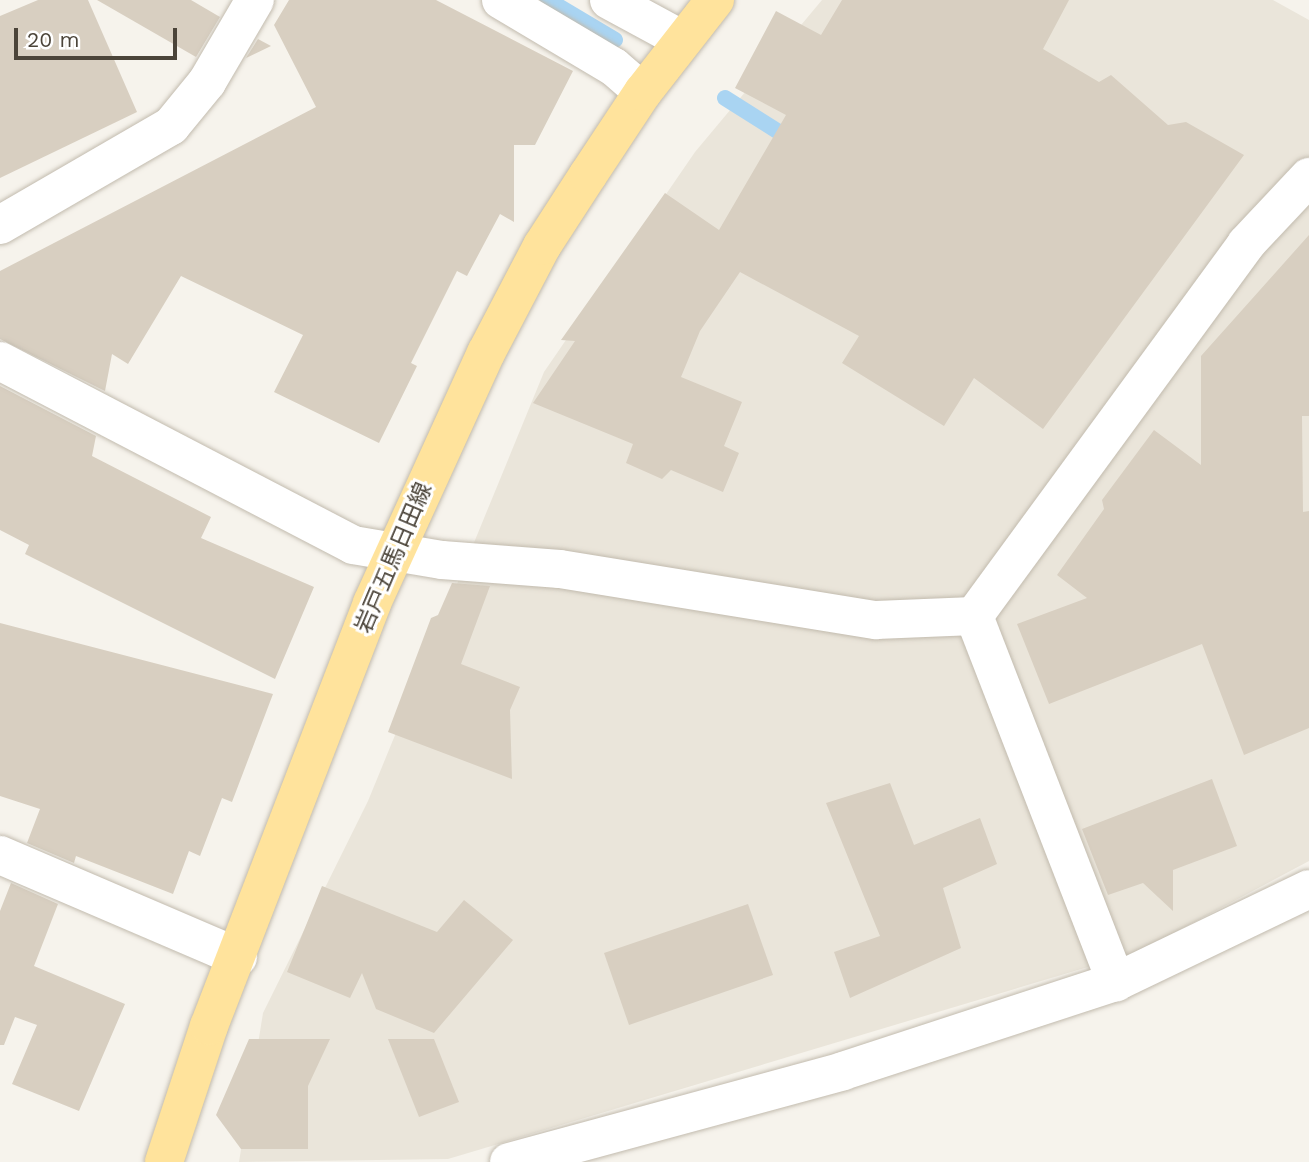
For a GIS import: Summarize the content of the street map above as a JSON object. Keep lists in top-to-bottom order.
{
  "streets": {
    "main road": ["岩戸五馬日田線"]
  },
  "scale_bar": "20 m"
}
